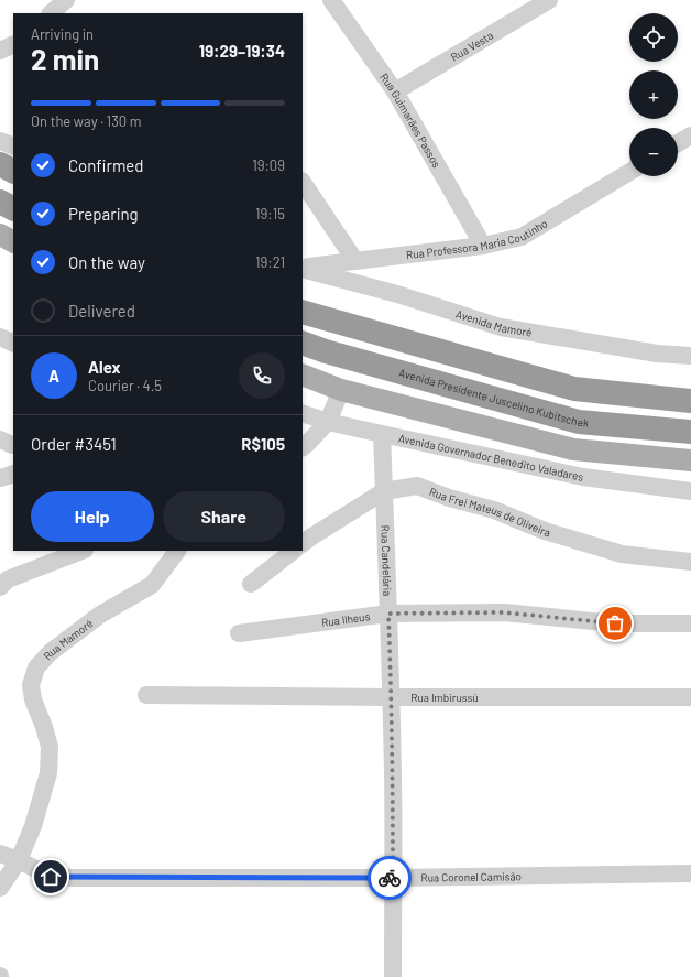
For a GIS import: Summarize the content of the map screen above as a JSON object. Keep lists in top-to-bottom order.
{
  "streets": {
    "highway": ["Avenida Presidente Juscelino Kubitschek"],
    "street": [
      "Rua Vesta",
      "Rua Guimarães Passos",
      "Rua Professora Maria Coutinho",
      "Avenida Mamoré",
      "Avenida Governador Benedito Valadares",
      "Rua Frei Mateus de Oliveira",
      "Rua Candelária",
      "Rua Ilheus",
      "Rua Mamoré",
      "Rua Imbirussú",
      "Rua Coronel Camisão"
    ]
  },
  "crossings": [
    ["Rua Vesta", "Rua Guimarães Passos"],
    ["Rua Guimarães Passos", "Rua Professora Maria Coutinho"],
    ["Avenida Governador Benedito Valadares", "Rua Candelária"],
    ["Rua Frei Mateus de Oliveira", "Rua Candelária"],
    ["Rua Candelária", "Rua Ilheus"],
    ["Rua Candelária", "Rua Imbirussú"],
    ["Rua Candelária", "Rua Coronel Camisão"],
    ["Rua Mamoré", "Rua Coronel Camisão"]
  ],
  "page": {
    "map_buttons": ["+", "−"],
    "heading": ["2 min", "Arriving in", "19:29–19:34"],
    "panel": [
      "Alex",
      "Courier · 4.5",
      "Order #3451",
      "R$105"
    ],
    "bar": "On the way · 130 m",
    "list": [
      ["Confirmed", "19:09"],
      ["Preparing", "19:15"],
      ["On the way", "19:21"],
      "Delivered"
    ],
    "round": "A",
    "buttons": ["Help", "Share"]
  }
}
